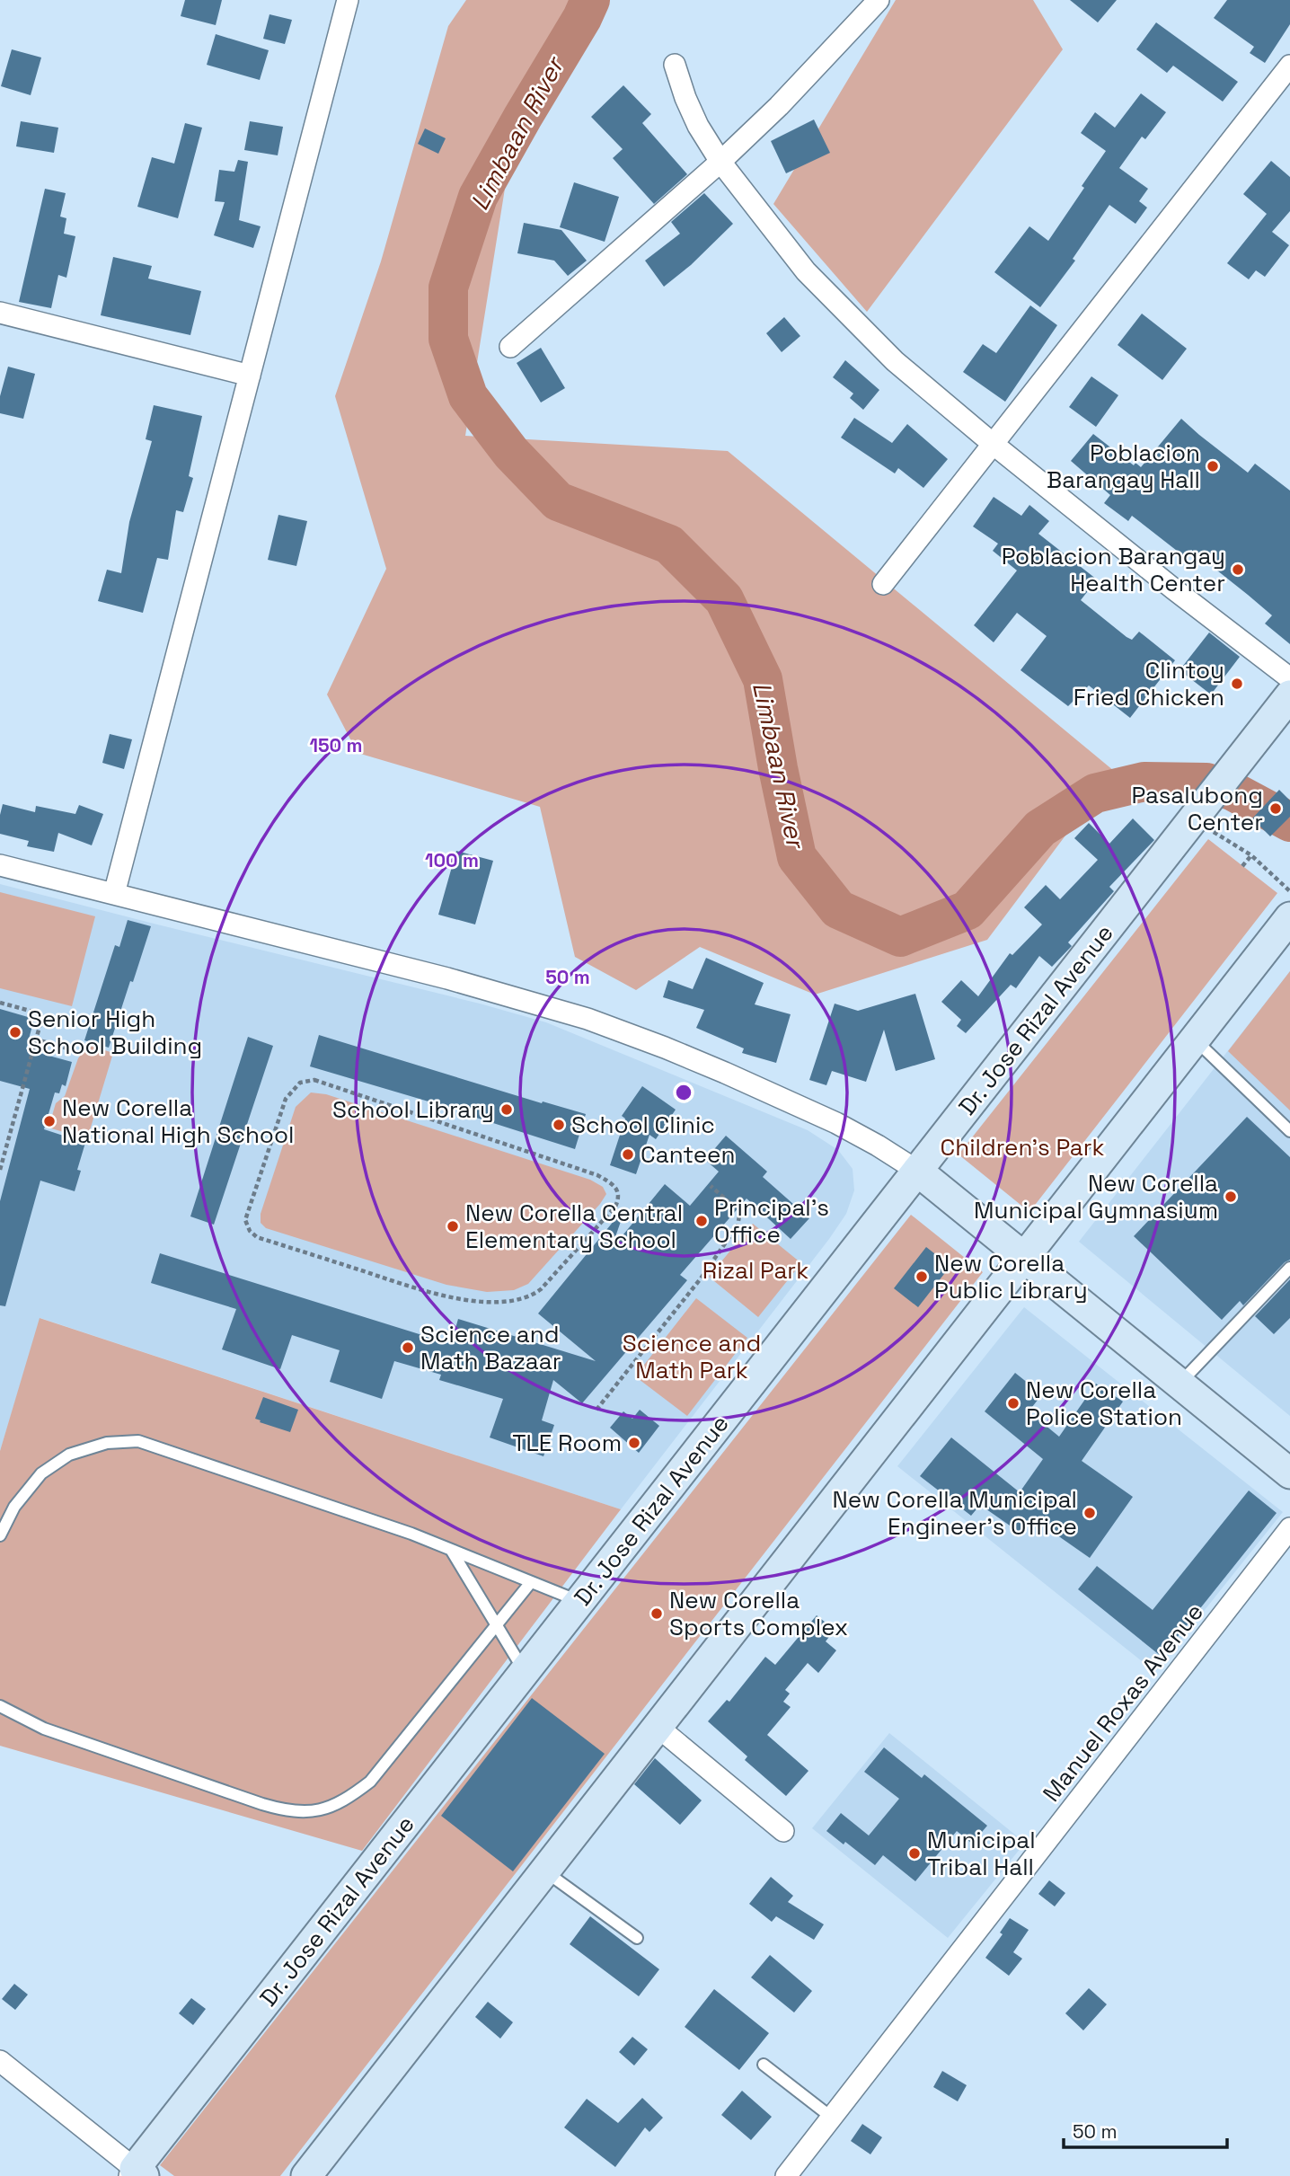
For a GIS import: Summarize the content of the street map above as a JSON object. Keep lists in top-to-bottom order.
{
  "streets": {
    "main road": ["Dr. Jose Rizal Avenue"],
    "street": ["Manuel Roxas Avenue"]
  },
  "water": ["Limbaan River"],
  "parks": ["Children's Park", "Rizal Park", "Science and Math Park"],
  "places": [
    "Poblacion Barangay Hall",
    "Poblacion Barangay Health Center",
    "Clintoy Fried Chicken",
    "Pasalubong Center",
    "Senior High School Building",
    "School Library",
    "New Corella National High School",
    "School Clinic",
    "Canteen",
    "New Corella Municipal Gymnasium",
    "Principal's Office",
    "New Corella Central Elementary School",
    "New Corella Public Library",
    "Science and Math Bazaar",
    "New Corella Police Station",
    "TLE Room",
    "New Corella Municipal Engineer's Office",
    "New Corella Sports Complex",
    "Municipal Tribal Hall"
  ],
  "scale_bar": "50 m",
  "rings": ["150 m", "100 m", "50 m"]
}
